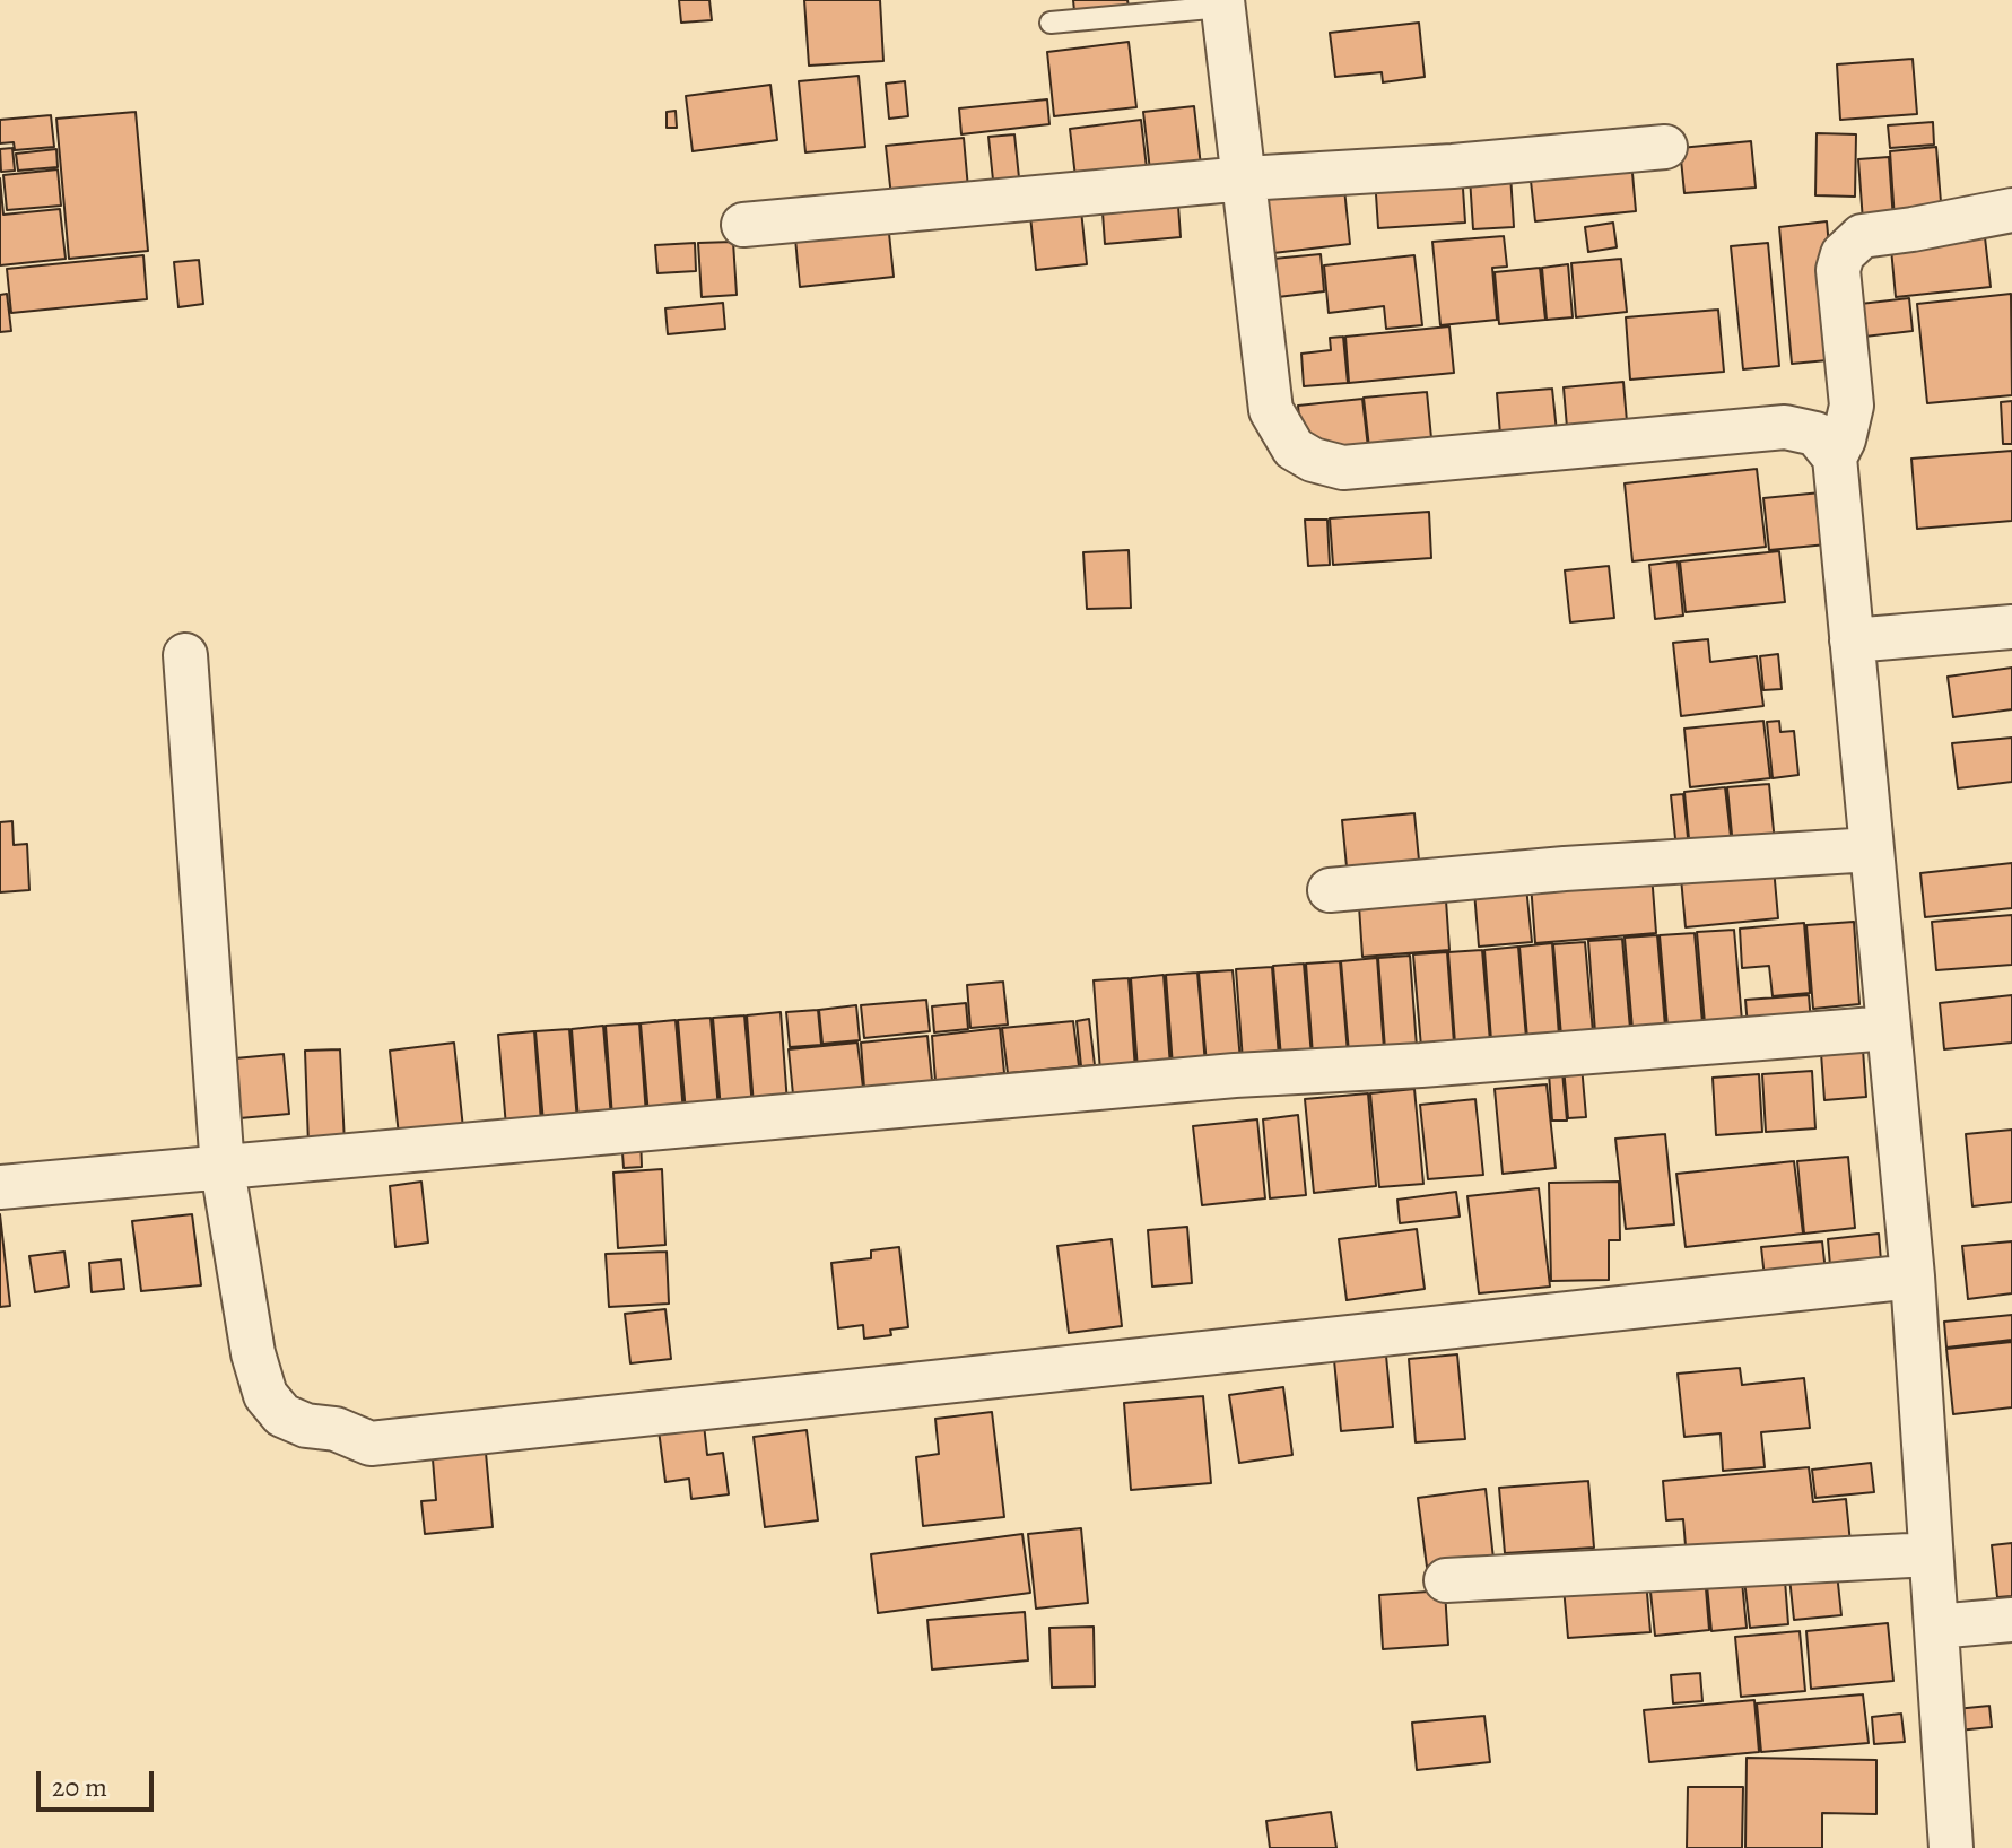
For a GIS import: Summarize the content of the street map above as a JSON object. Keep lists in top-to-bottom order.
{
  "scale_bar": "20 m"
}
